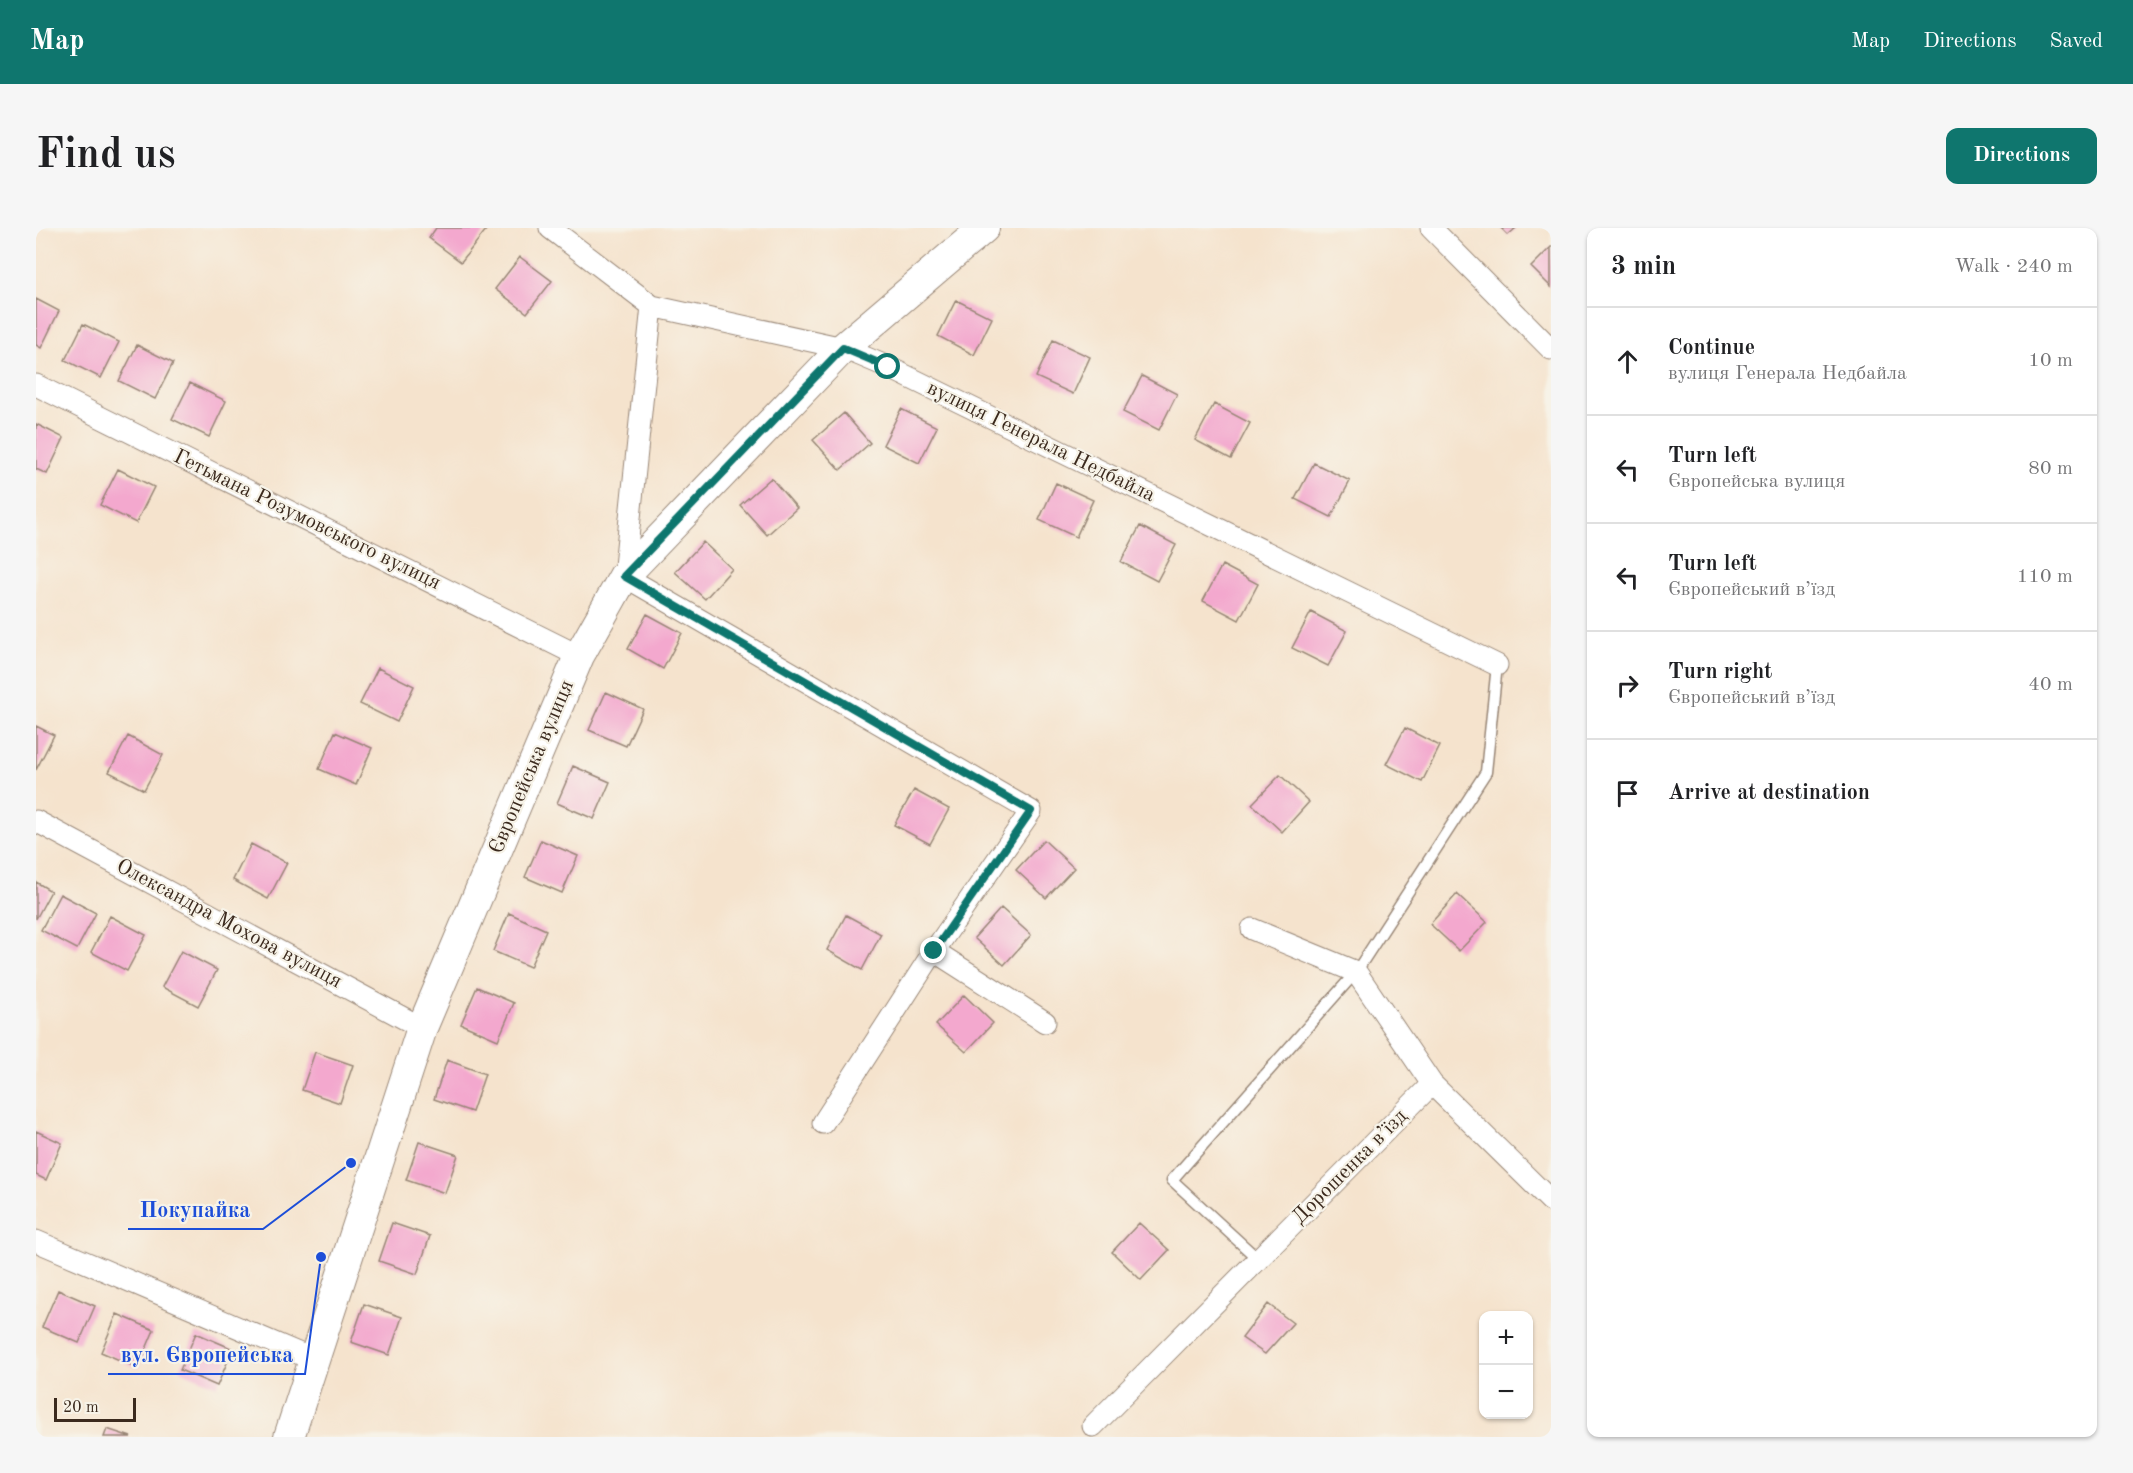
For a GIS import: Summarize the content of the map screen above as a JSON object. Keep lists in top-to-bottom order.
{
  "streets": {
    "street": [
      "вулиця Генерала Недбайла",
      "Гетьмана Розумовського вулиця",
      "Європейська вулиця",
      "Олександра Мохова вулиця",
      "Дорошенка в’їзд"
    ]
  },
  "crossings": [
    ["вулиця Генерала Недбайла", "Європейська вулиця"],
    ["Гетьмана Розумовського вулиця", "Європейська вулиця"],
    ["Європейська вулиця", "Олександра Мохова вулиця"]
  ],
  "places": ["Покупайка", "вул. Європейська"],
  "scale_bar": "20 m",
  "page": {
    "header": "Map",
    "nav": ["Map", "Directions", "Saved"],
    "buttons": "Directions",
    "title": "Find us",
    "heading": ["3 min", "Walk · 240 m"],
    "list": [
      ["Continue", "вулиця Генерала Недбайла", "10 m"],
      ["Turn left", "Європейська вулиця", "80 m"],
      ["Turn left", "Європейський в’їзд", "110 m"],
      ["Turn right", "Європейський в’їзд", "40 m"],
      "Arrive at destination"
    ],
    "map_buttons": ["+", "−"],
    "scale": "20 m"
  }
}
